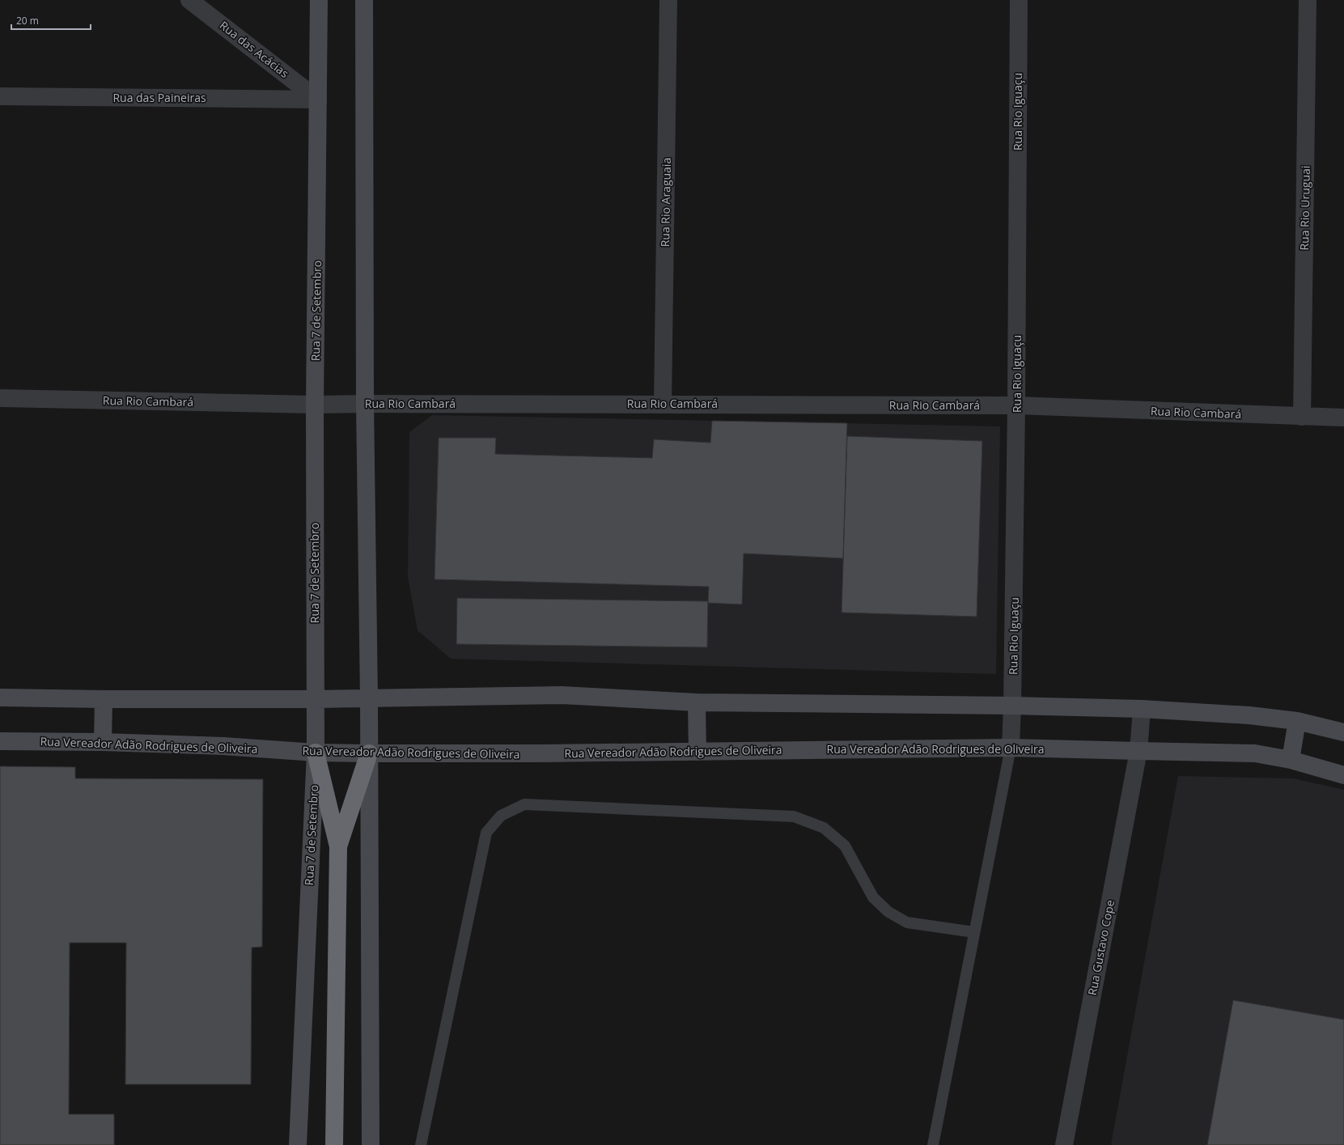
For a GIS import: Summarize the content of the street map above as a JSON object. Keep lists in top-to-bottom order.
{
  "streets": {
    "main road": ["Rua 7 de Setembro", "Rua Vereador Adão Rodrigues de Oliveira"],
    "street": [
      "Rua das Acácias",
      "Rua das Paineiras",
      "Rua Rio Iguaçu",
      "Rua Rio Araguaia",
      "Rua Rio Uruguai",
      "Rua Rio Cambará",
      "Rua Gustavo Cope"
    ]
  },
  "crossings": [
    ["Rua das Acácias", "Rua das Paineiras"],
    ["Rua das Acácias", "Rua 7 de Setembro"],
    ["Rua das Paineiras", "Rua 7 de Setembro"],
    ["Rua Rio Iguaçu", "Rua Rio Cambará"],
    ["Rua Rio Iguaçu", "Rua Vereador Adão Rodrigues de Oliveira"],
    ["Rua Rio Araguaia", "Rua Rio Cambará"],
    ["Rua Rio Uruguai", "Rua Rio Cambará"],
    ["Rua 7 de Setembro", "Rua Rio Cambará"],
    ["Rua 7 de Setembro", "Rua Vereador Adão Rodrigues de Oliveira"],
    ["Rua Vereador Adão Rodrigues de Oliveira", "Rua Gustavo Cope"]
  ],
  "scale_bar": "20 m"
}
